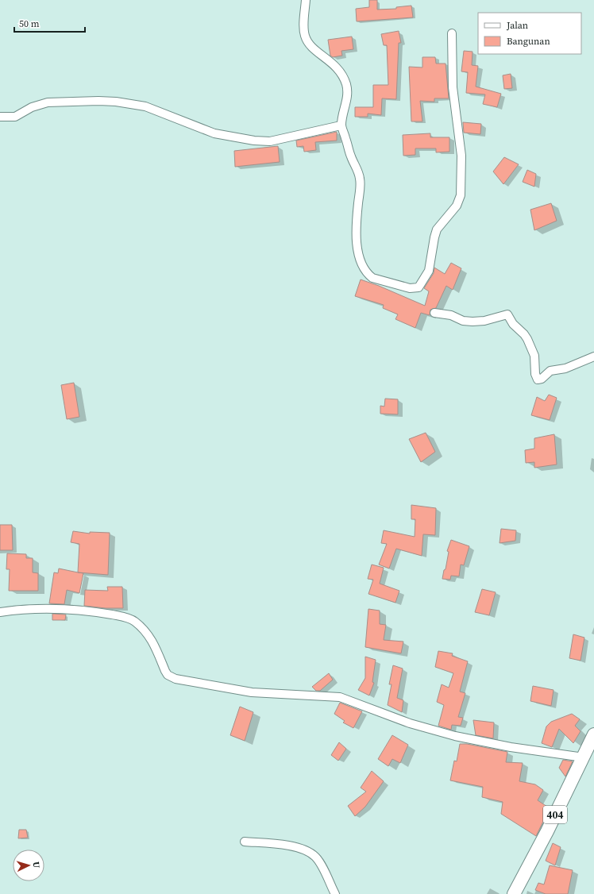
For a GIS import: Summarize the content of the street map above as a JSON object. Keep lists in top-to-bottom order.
{
  "streets": {
    "main road": ["404"]
  },
  "legend": ["Jalan", "Bangunan"],
  "scale_bar": "50 m",
  "north": "right"
}
